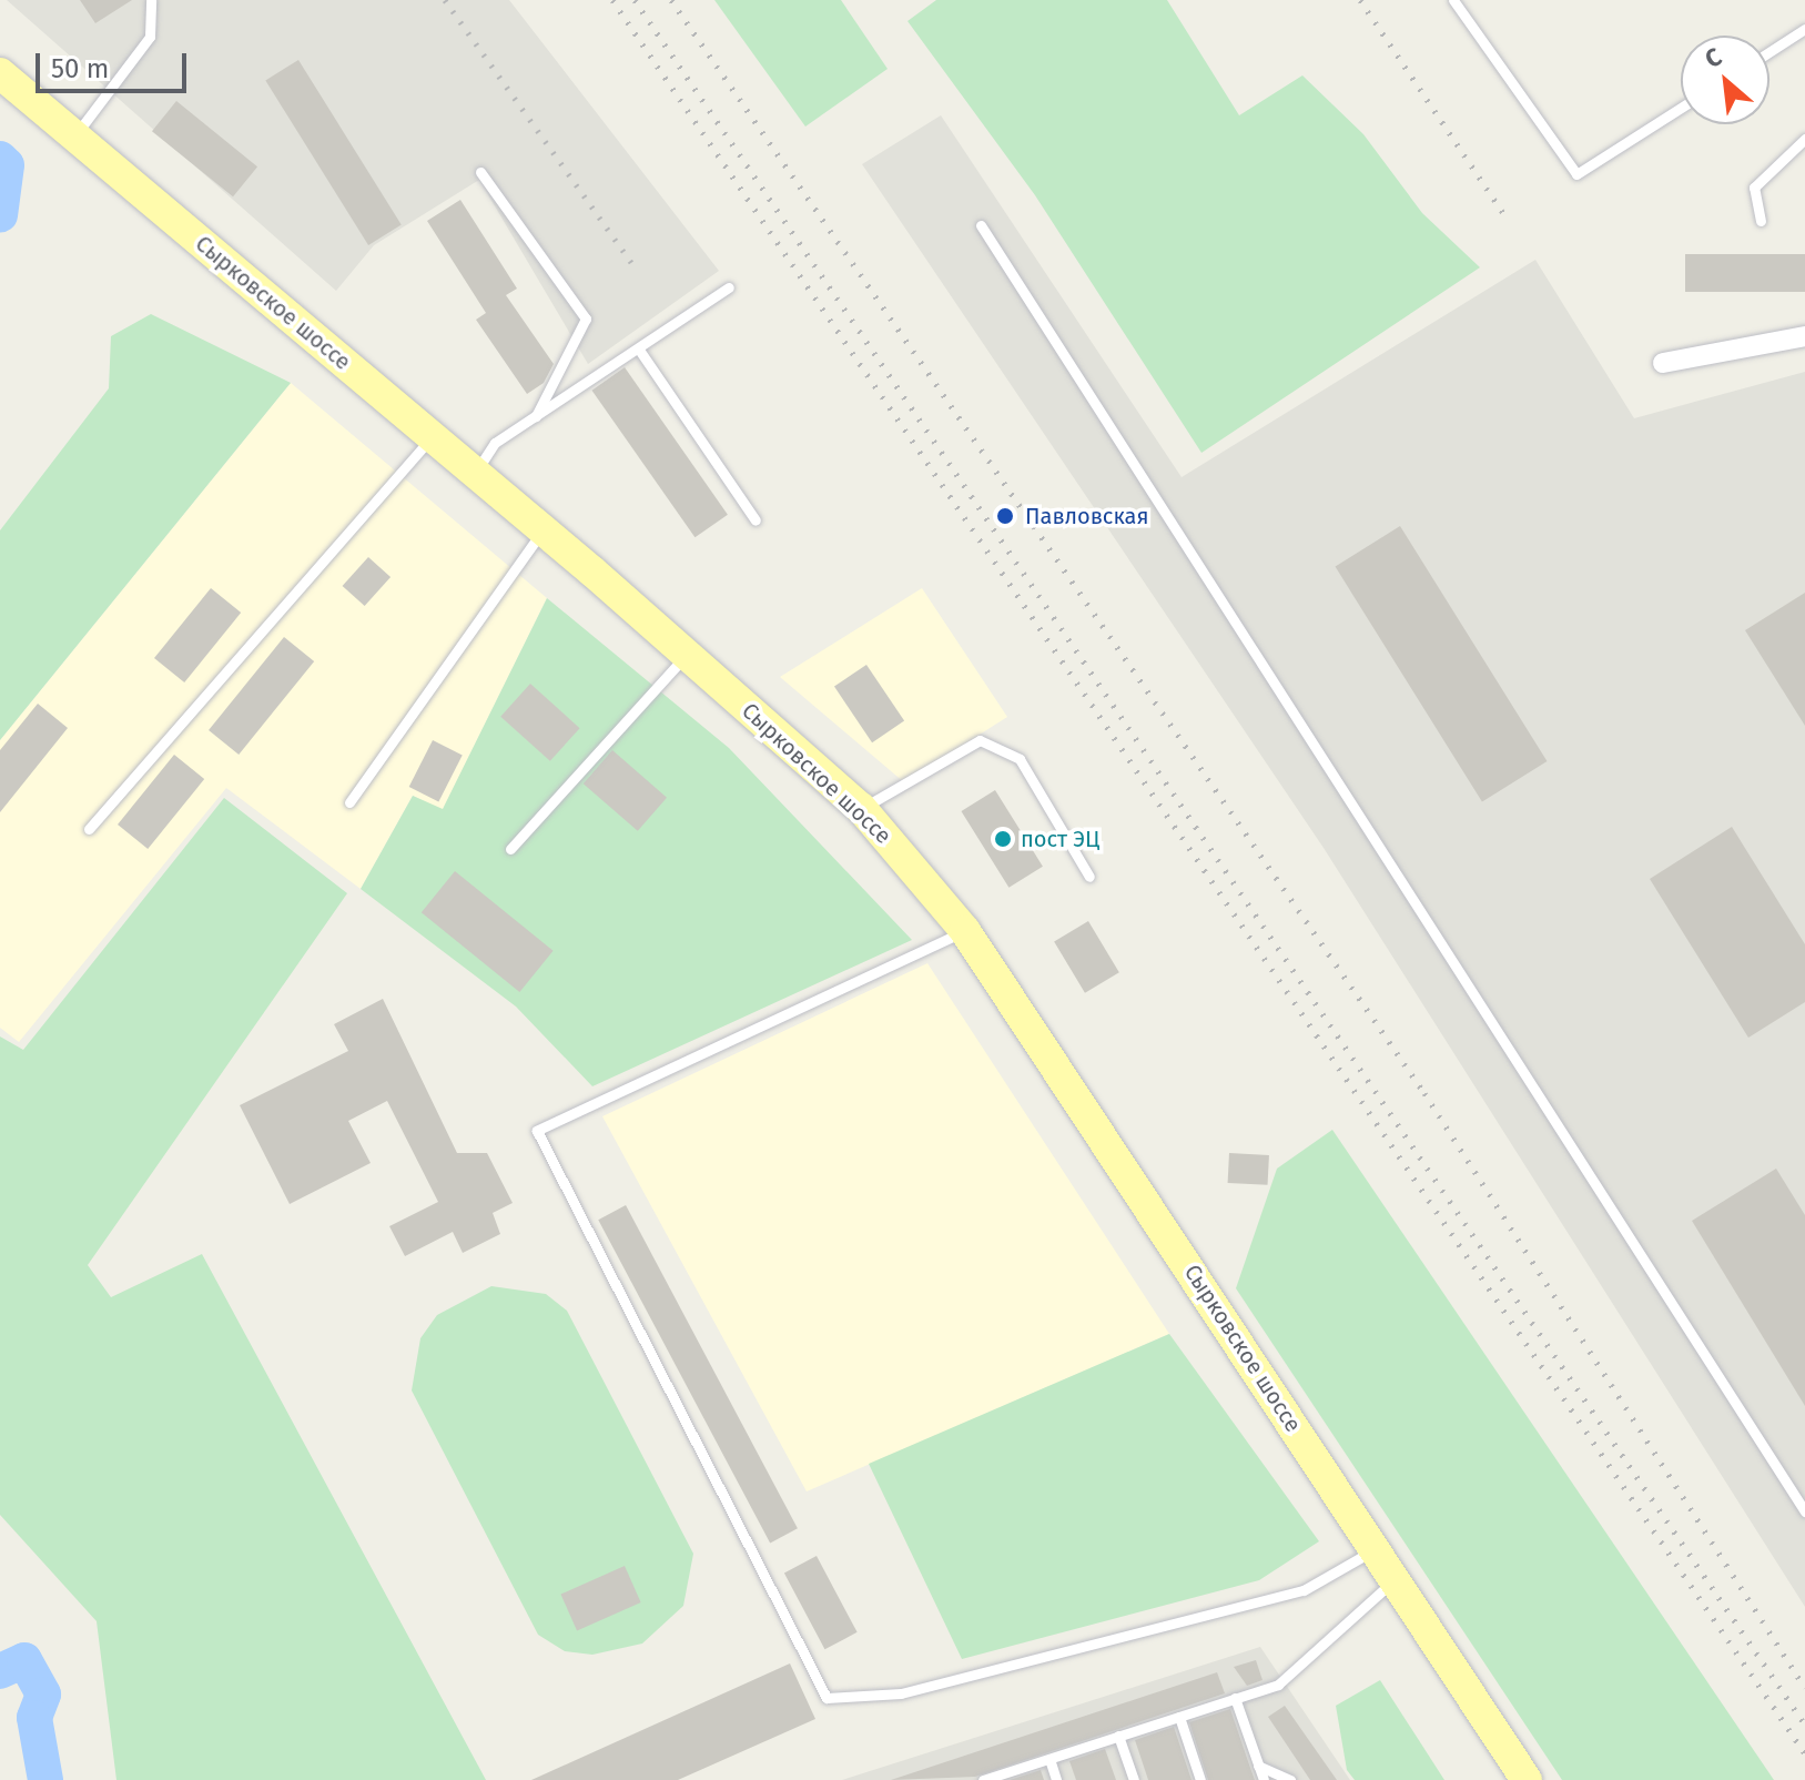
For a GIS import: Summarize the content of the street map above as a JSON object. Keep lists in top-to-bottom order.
{
  "streets": {
    "main road": ["Сырковское шоссе"]
  },
  "places": ["Павловская", "пост ЭЦ"],
  "scale_bar": "50 m",
  "north": "top left"
}
